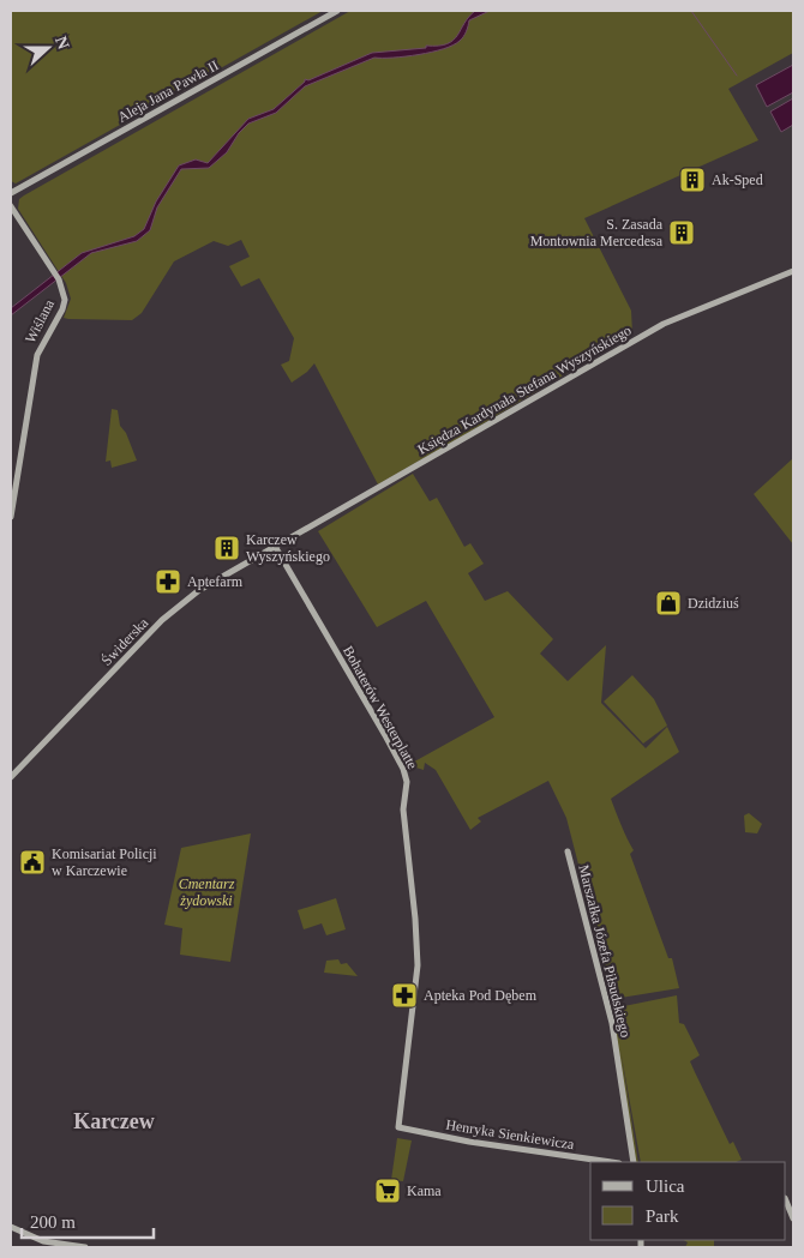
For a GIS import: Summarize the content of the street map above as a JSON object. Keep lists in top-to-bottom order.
{
  "streets": {
    "street": [
      "Aleja Jana Pawła II",
      "Wiślana",
      "Księdza Kardynała Stefana Wyszyńskiego",
      "Świderska",
      "Bohaterów Westerplatte",
      "Marszałka Józefa Piłsudskiego",
      "Henryka Sienkiewicza"
    ]
  },
  "crossings": [
    ["Księdza Kardynała Stefana Wyszyńskiego", "Świderska"],
    ["Księdza Kardynała Stefana Wyszyńskiego", "Bohaterów Westerplatte"],
    ["Świderska", "Bohaterów Westerplatte"],
    ["Bohaterów Westerplatte", "Henryka Sienkiewicza"]
  ],
  "districts": ["Karczew"],
  "parks": ["Cmentarz żydowski"],
  "places": {
    "building": ["Ak-Sped", "S. Zasada Montownia Mercedesa", "Karczew Wyszyńskiego"],
    "pharmacy": ["Aptefarm", "Apteka Pod Dębem"],
    "shop": ["Dzidziuś"],
    "public building": ["Komisariat Policji w Karczewie"],
    "supermarket": ["Kama"]
  },
  "legend": ["Ulica", "Park"],
  "scale_bar": "200 m",
  "north": "right"
}
